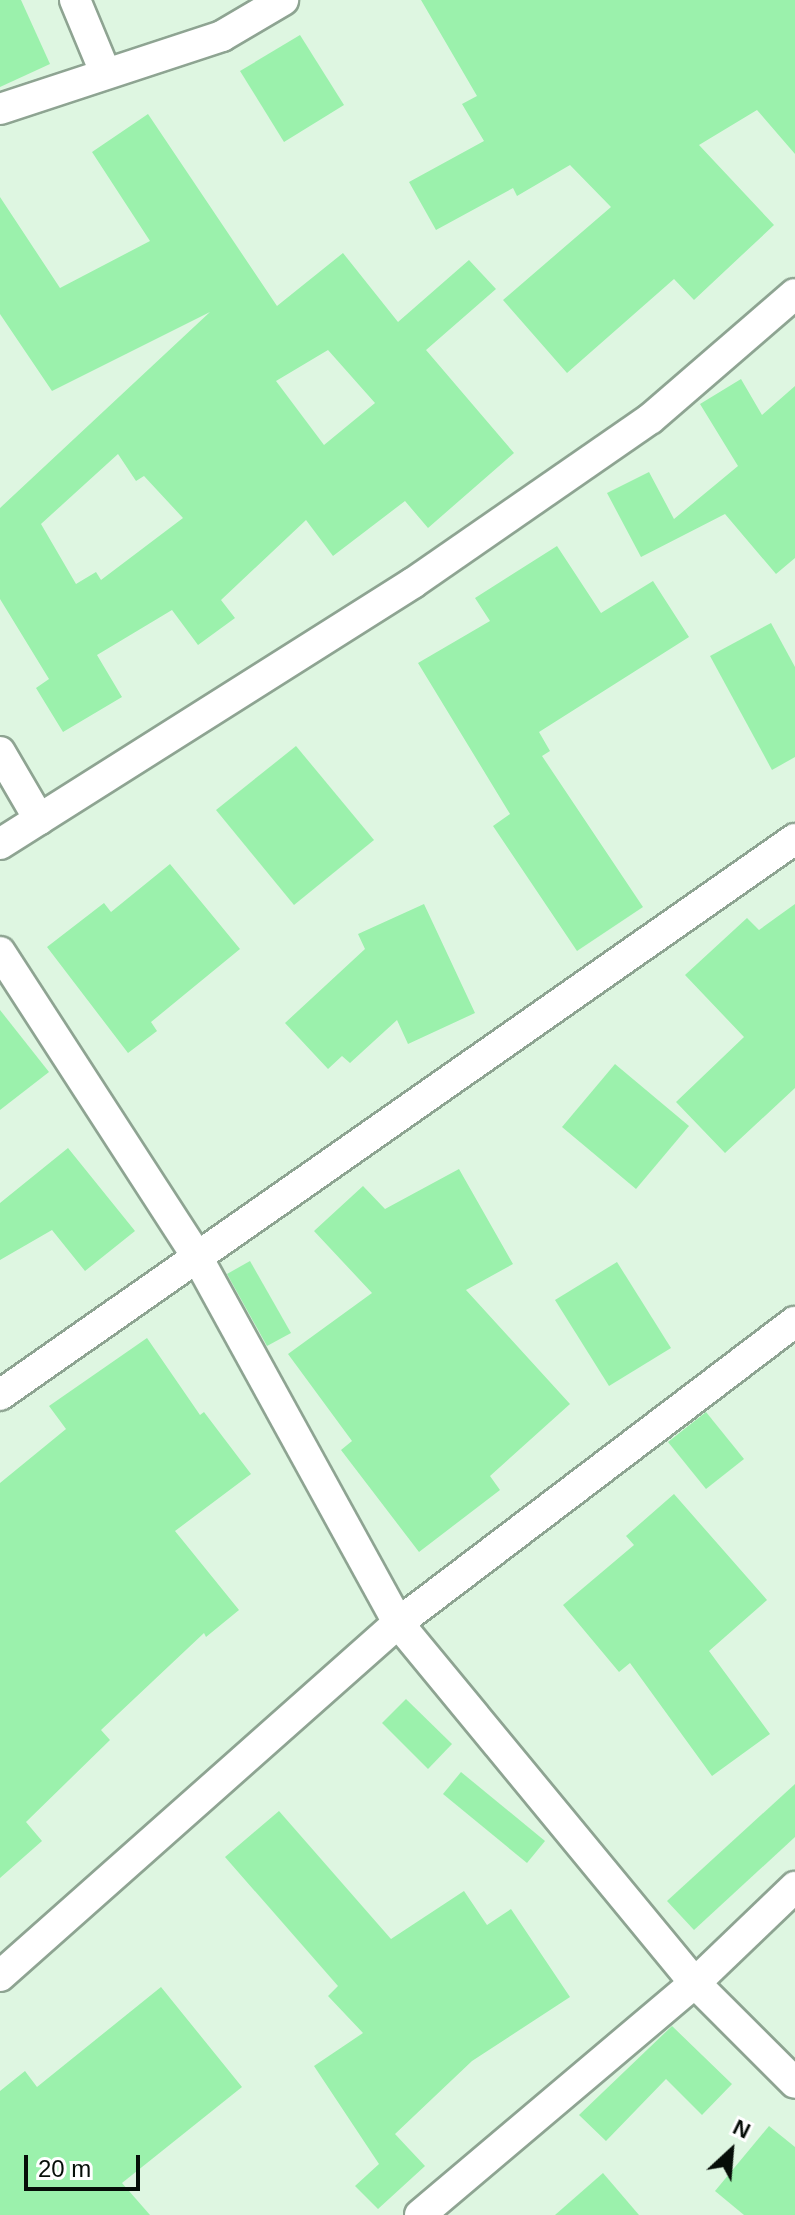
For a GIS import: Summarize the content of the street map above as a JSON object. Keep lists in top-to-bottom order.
{
  "scale_bar": "20 m",
  "north": "top right"
}
